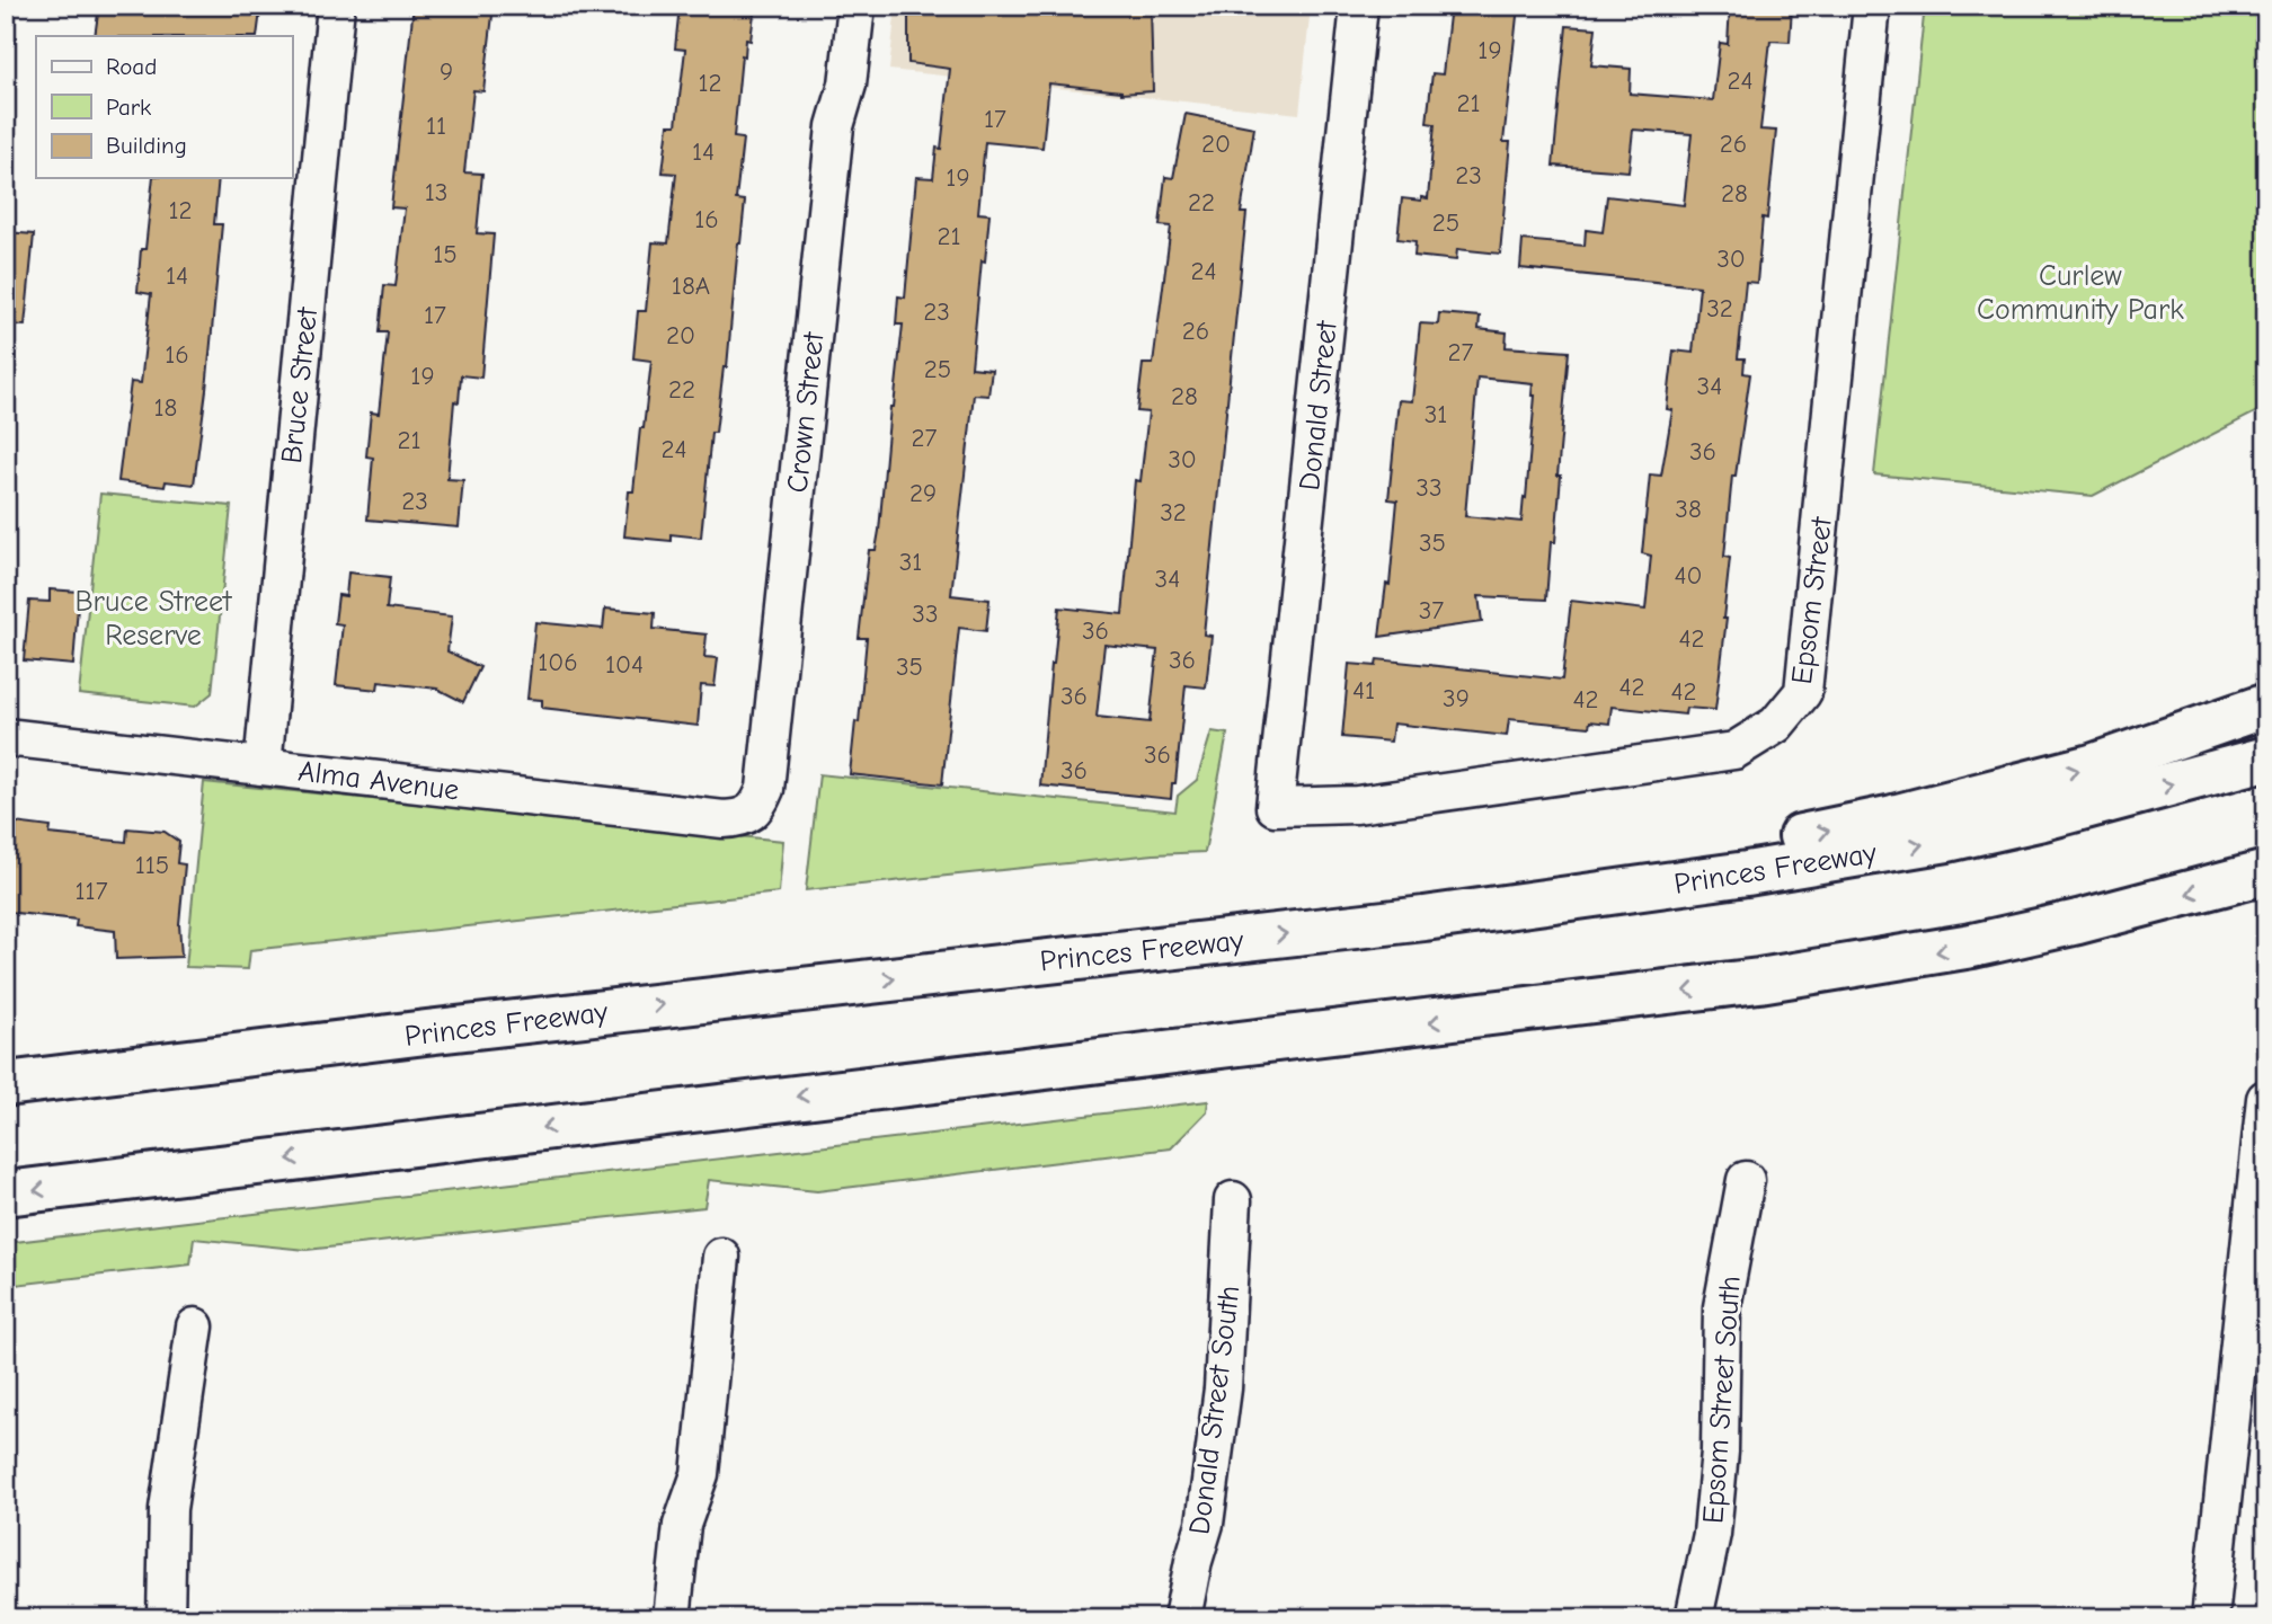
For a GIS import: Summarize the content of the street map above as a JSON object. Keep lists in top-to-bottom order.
{
  "streets": {
    "highway": ["Princes Freeway"],
    "street": [
      "Bruce Street",
      "Donald Street",
      "Crown Street",
      "Epsom Street",
      "Alma Avenue",
      "Epsom Street South",
      "Donald Street South"
    ]
  },
  "crossings": [
    ["Bruce Street", "Alma Avenue"],
    ["Donald Street", "Epsom Street"],
    ["Crown Street", "Alma Avenue"]
  ],
  "parks": ["Curlew Community Park", "Bruce Street Reserve"],
  "house_numbers": [
    "19",
    "9",
    "24",
    "12",
    "21",
    "17",
    "11",
    "20",
    "26",
    "14",
    "23",
    "19",
    "13",
    "28",
    "22",
    "12",
    "16",
    "25",
    "21",
    "15",
    "30",
    "24",
    "14",
    "18A",
    "32",
    "23",
    "17",
    "26",
    "20",
    "27",
    "16",
    "25",
    "19",
    "34",
    "22",
    "28",
    "18",
    "31",
    "27",
    "21",
    "24",
    "36",
    "30",
    "33",
    "29",
    "23",
    "38",
    "32",
    "35",
    "31",
    "40",
    "34",
    "37",
    "33",
    "36",
    "42",
    "36",
    "106",
    "104",
    "35",
    "42",
    "41",
    "42",
    "36",
    "39",
    "42",
    "36",
    "36",
    "115",
    "117"
  ],
  "legend": ["Road", "Park", "Building"]
}
